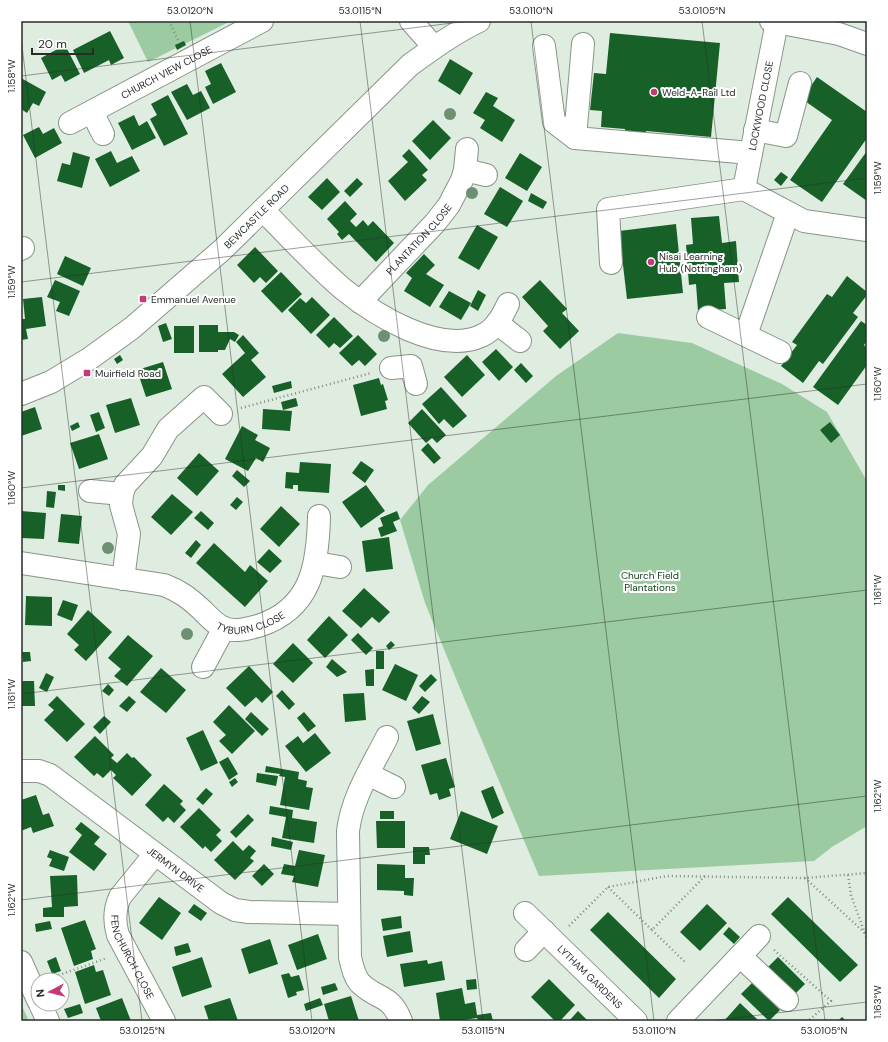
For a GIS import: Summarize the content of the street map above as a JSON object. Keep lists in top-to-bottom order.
{
  "streets": {
    "street": [
      "CHURCH VIEW CLOSE",
      "LOCKWOOD CLOSE",
      "BEWCASTLE ROAD",
      "PLANTATION CLOSE",
      "TYBURN CLOSE",
      "JERMYN DRIVE",
      "FENCHURCH CLOSE",
      "LYTHAM GARDENS"
    ]
  },
  "crossings": [
    ["JERMYN DRIVE", "FENCHURCH CLOSE"]
  ],
  "parks": ["Church Field Plantations"],
  "places": {
    "other": ["Weld-A-Rail Ltd", "Nisai Learning Hub (Nottingham)"],
    "transit": ["Emmanuel Avenue", "Muirfield Road"]
  },
  "scale_bar": "20 m",
  "north": "left",
  "coordinates": [
    "53.0120°N",
    "53.0115°N",
    "53.0110°N",
    "53.0105°N",
    "1.158°W",
    "1.159°W",
    "1.160°W",
    "1.161°W",
    "1.162°W",
    "1.163°W",
    "53.0125°N"
  ]
}
